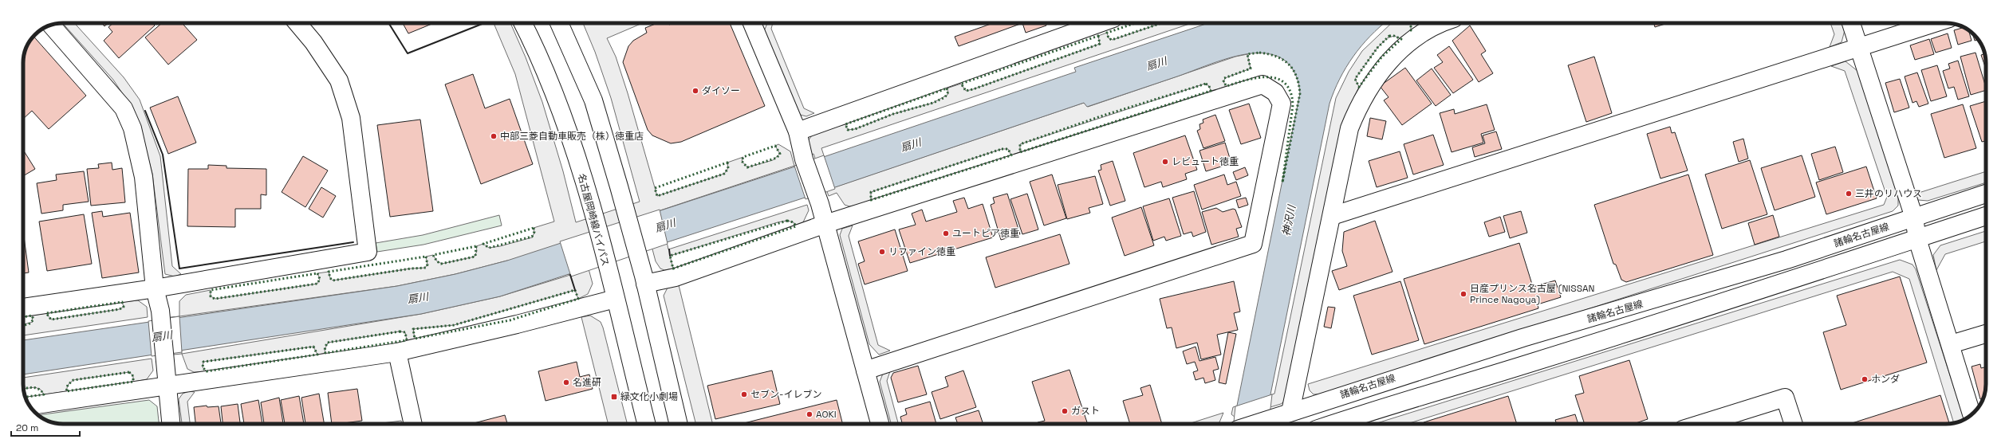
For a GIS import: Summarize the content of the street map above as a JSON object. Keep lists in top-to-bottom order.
{
  "streets": {
    "street": ["名古屋岡崎線バイパス", "諸輪名古屋線"]
  },
  "water": ["扇川", "神沢川"],
  "places": {
    "other": [
      "ダイソー",
      "中部三菱自動車販売（株）徳重店",
      "レビュート徳重",
      "三井のリハウス",
      "ユートピア徳重",
      "リファイン徳重",
      "日産プリンス名古屋 (NISSAN Prince Nagoya)",
      "ホンダ",
      "名進研",
      "セブン-イレブン",
      "ガスト",
      "AOKI"
    ],
    "transit": ["緑文化小劇場"]
  },
  "scale_bar": "20 m"
}
